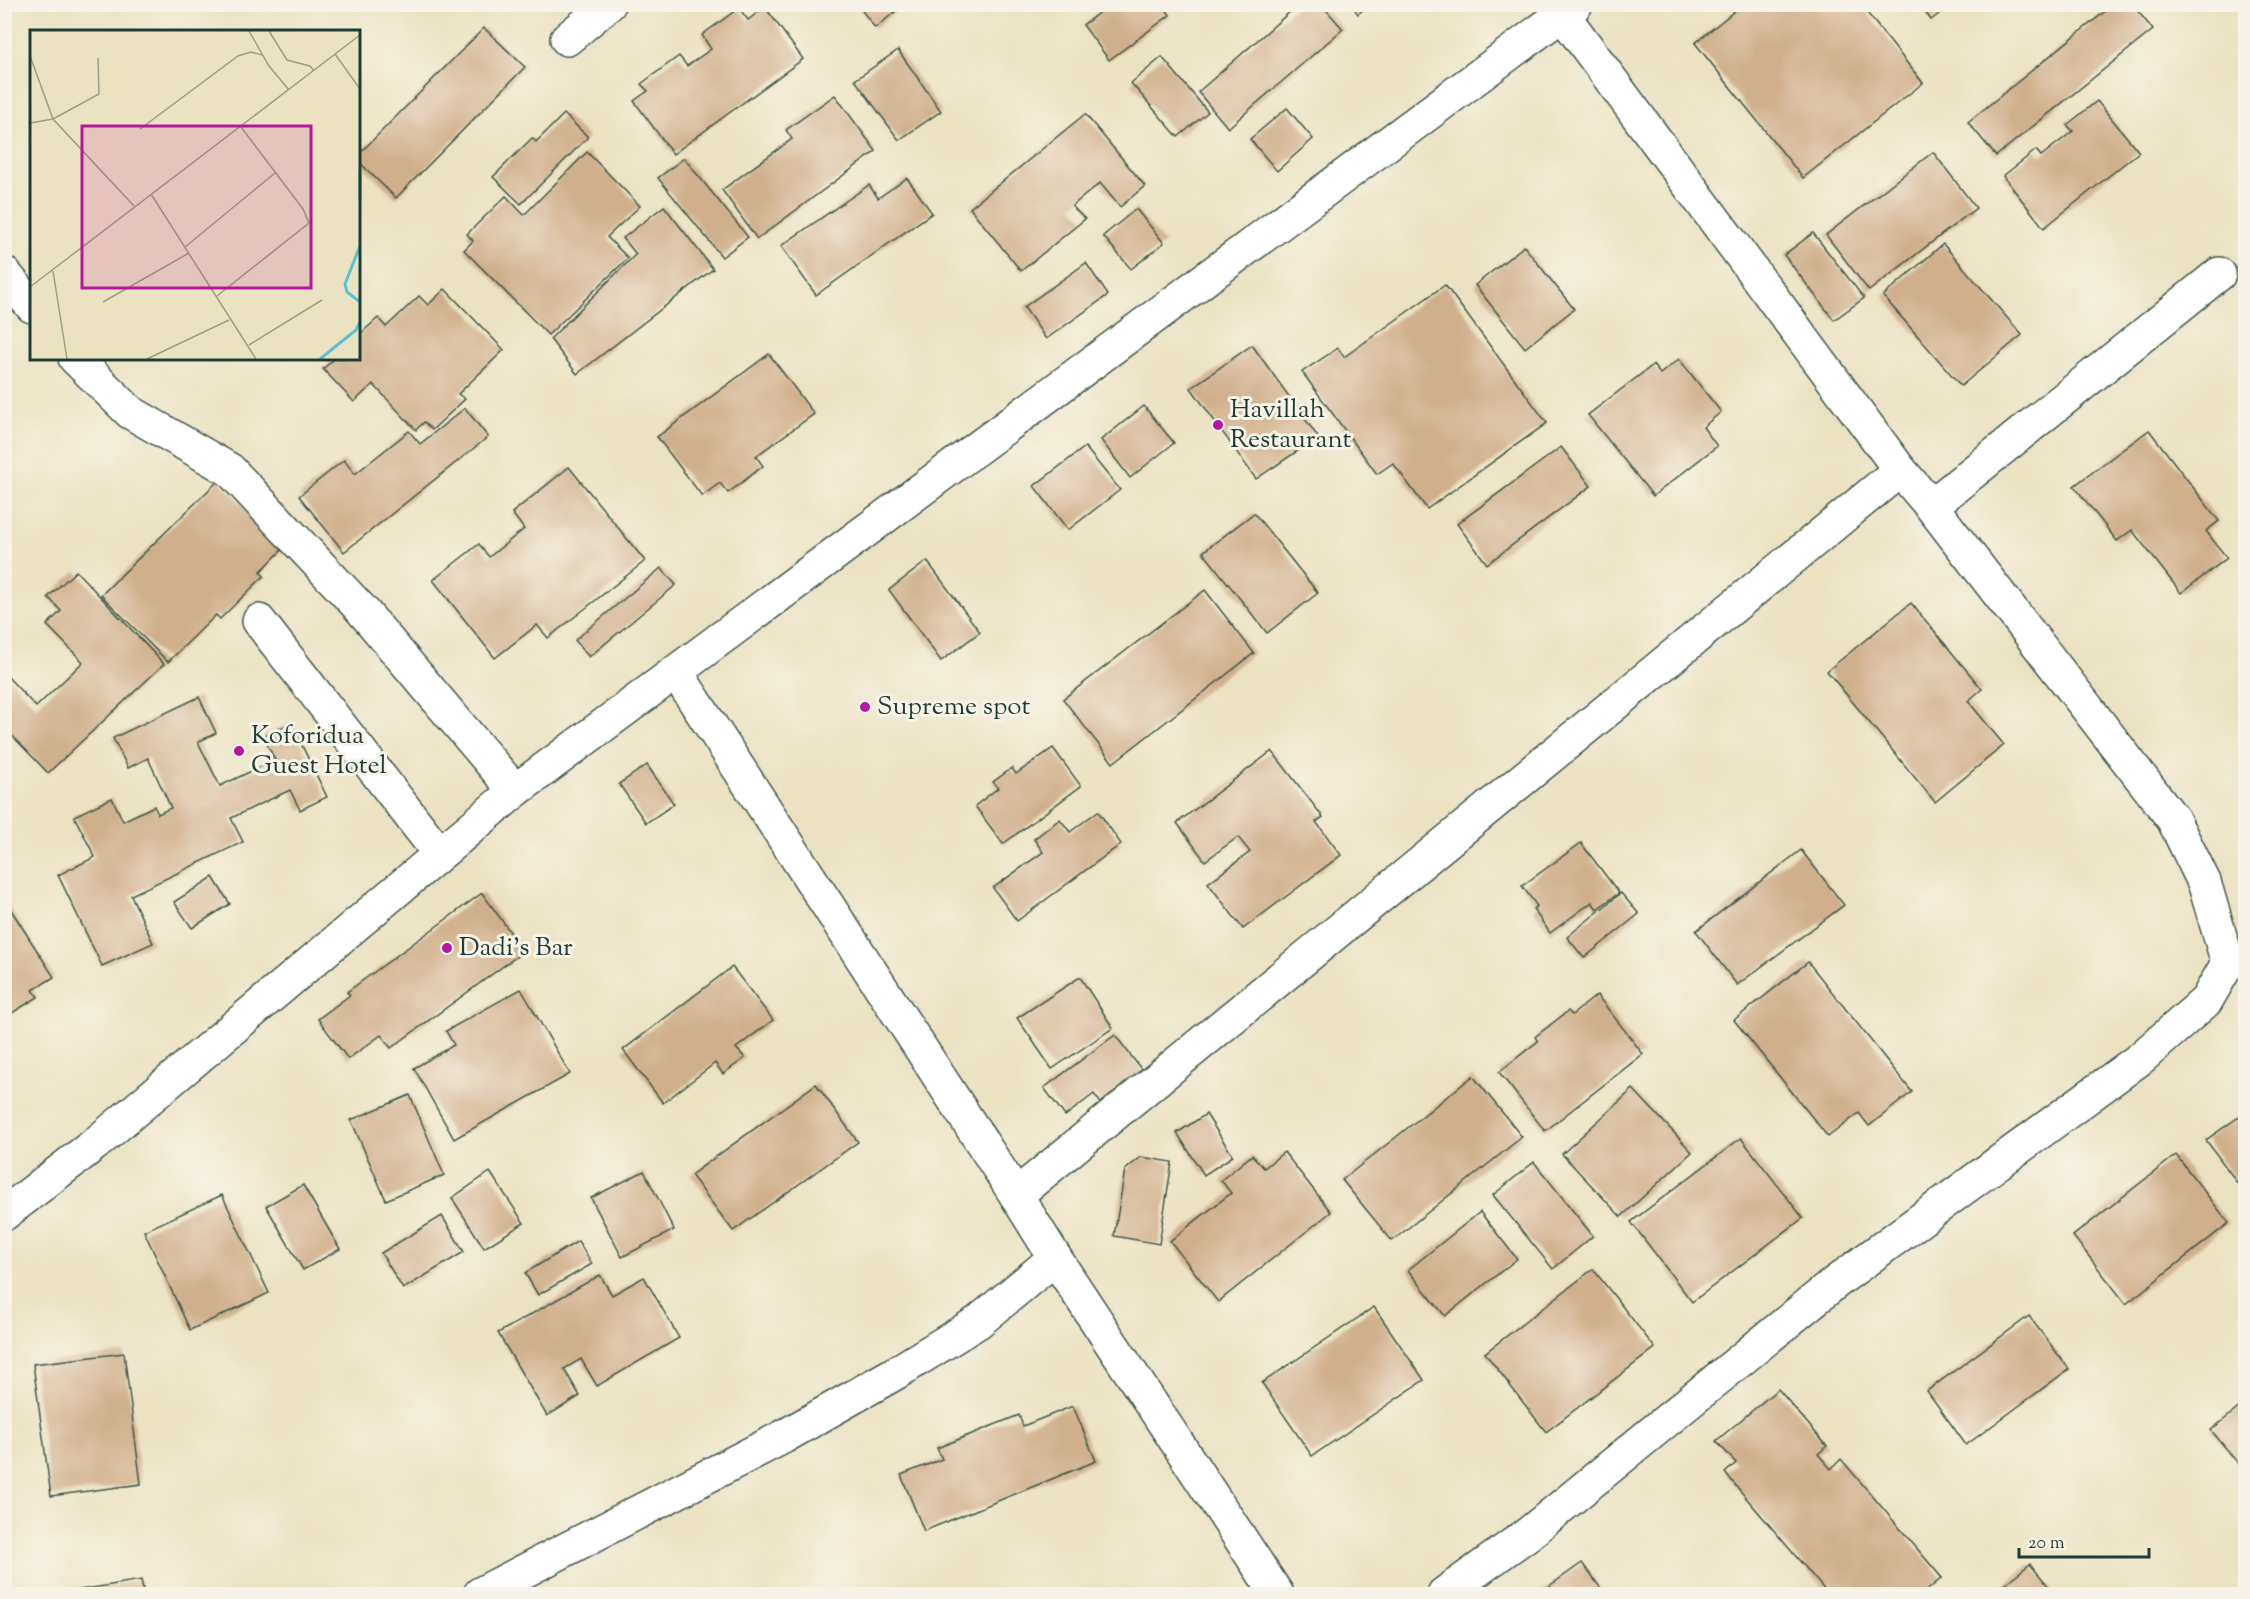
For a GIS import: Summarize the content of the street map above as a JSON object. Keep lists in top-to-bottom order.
{
  "places": [
    "Havillah Restaurant",
    "Supreme spot",
    "Koforidua Guest Hotel",
    "Dadi's Bar"
  ],
  "scale_bar": "20 m"
}
